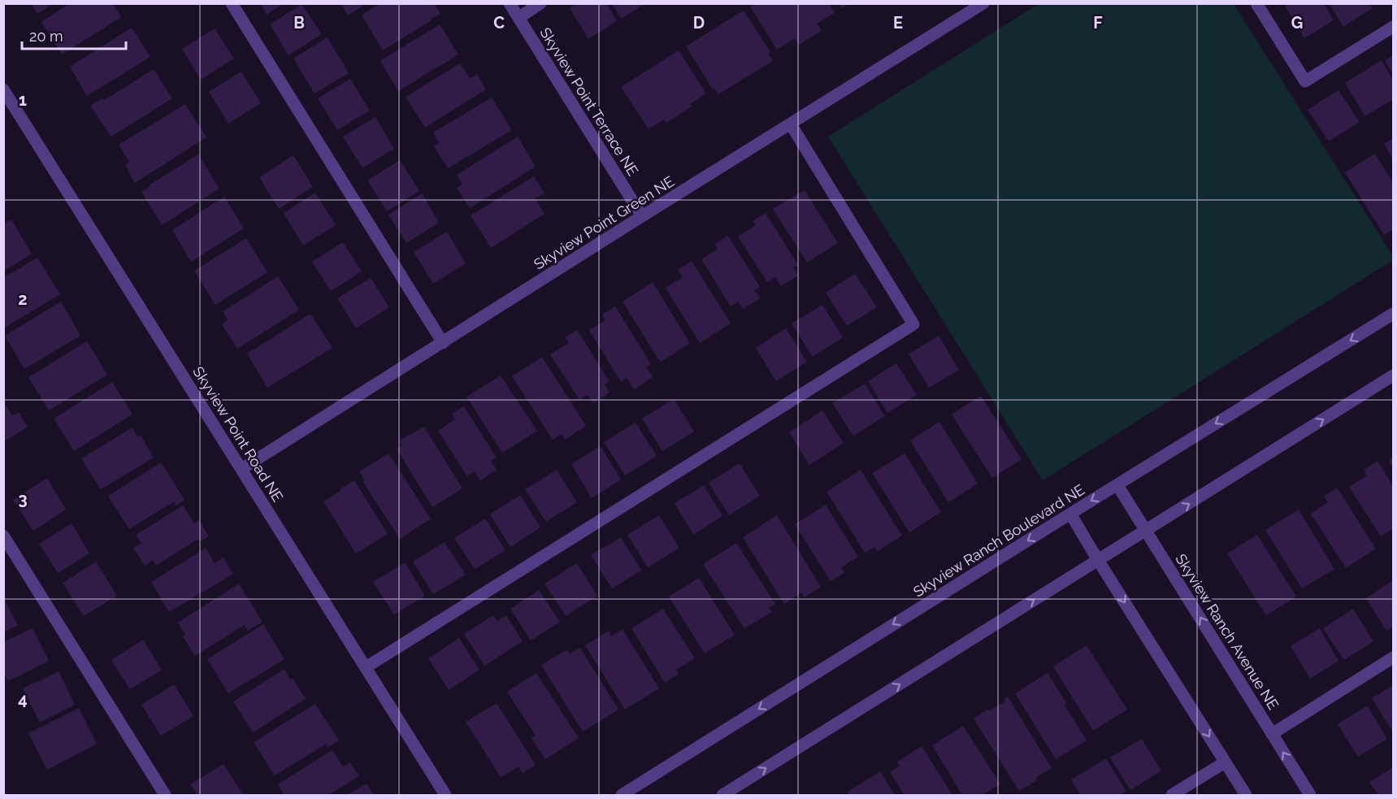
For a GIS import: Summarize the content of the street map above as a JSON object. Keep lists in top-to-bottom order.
{
  "streets": {
    "street": [
      "Skyview Point Terrace NE",
      "Skyview Point Green NE",
      "Skyview Point Road NE",
      "Skyview Ranch Boulevard NE",
      "Skyview Ranch Avenue NE"
    ]
  },
  "crossings": [
    ["Skyview Point Terrace NE", "Skyview Point Green NE"],
    ["Skyview Point Green NE", "Skyview Point Road NE"],
    ["Skyview Ranch Boulevard NE", "Skyview Ranch Avenue NE"]
  ],
  "scale_bar": "20 m",
  "grid": {
    "columns": [
      "B",
      "C",
      "D",
      "E",
      "F",
      "G"
    ],
    "rows": [
      "1",
      "2",
      "3",
      "4"
    ]
  }
}
